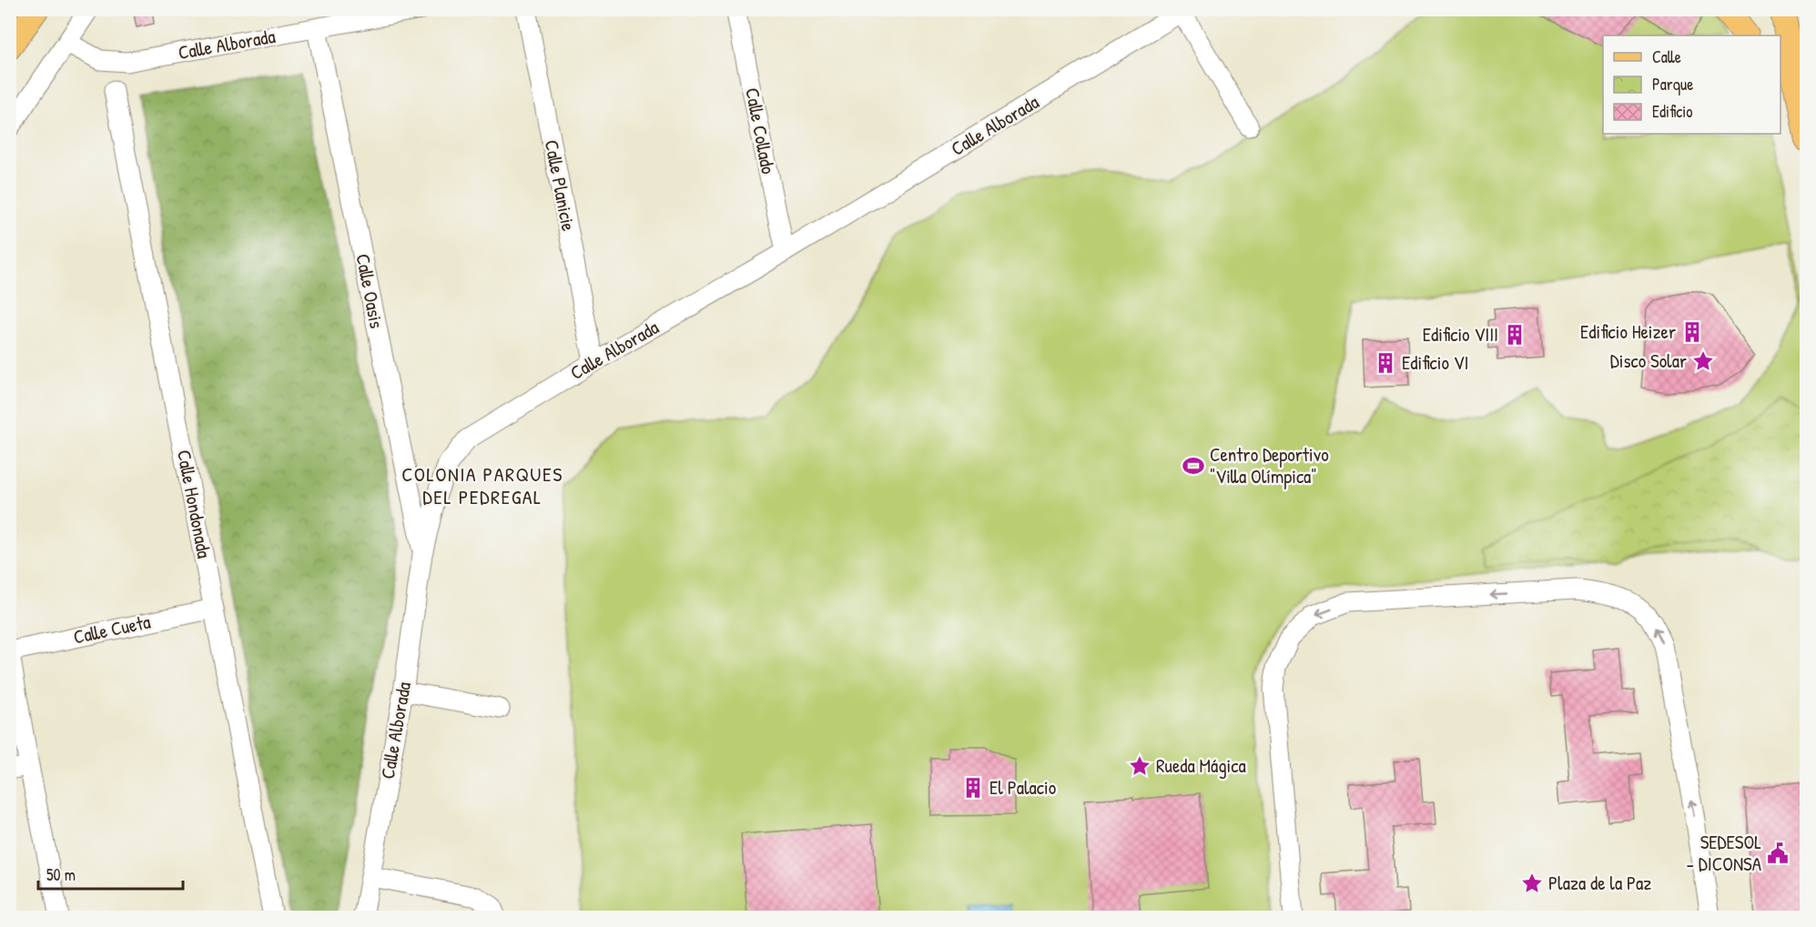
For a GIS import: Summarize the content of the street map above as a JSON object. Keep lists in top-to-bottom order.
{
  "streets": {
    "street": [
      "Calle Alborada",
      "Calle Collado",
      "Calle Planicie",
      "Calle Oasis",
      "Calle Hondonada",
      "Calle Cueta"
    ]
  },
  "crossings": [
    ["Calle Alborada", "Calle Collado"],
    ["Calle Alborada", "Calle Planicie"],
    ["Calle Alborada", "Calle Oasis"],
    ["Calle Hondonada", "Calle Cueta"]
  ],
  "districts": ["COLONIA PARQUES DEL PEDREGAL"],
  "places": {
    "building": [
      "Edificio Heizer",
      "Edificio VIII",
      "Edificio VI",
      "El Palacio"
    ],
    "place": ["Disco Solar", "Rueda Mágica", "Plaza de la Paz"],
    "sports": ["Centro Deportivo \"Villa Olímpica\""],
    "public building": ["SEDESOL - DICONSA"]
  },
  "legend": ["Calle", "Parque", "Edificio"],
  "scale_bar": "50 m"
}
